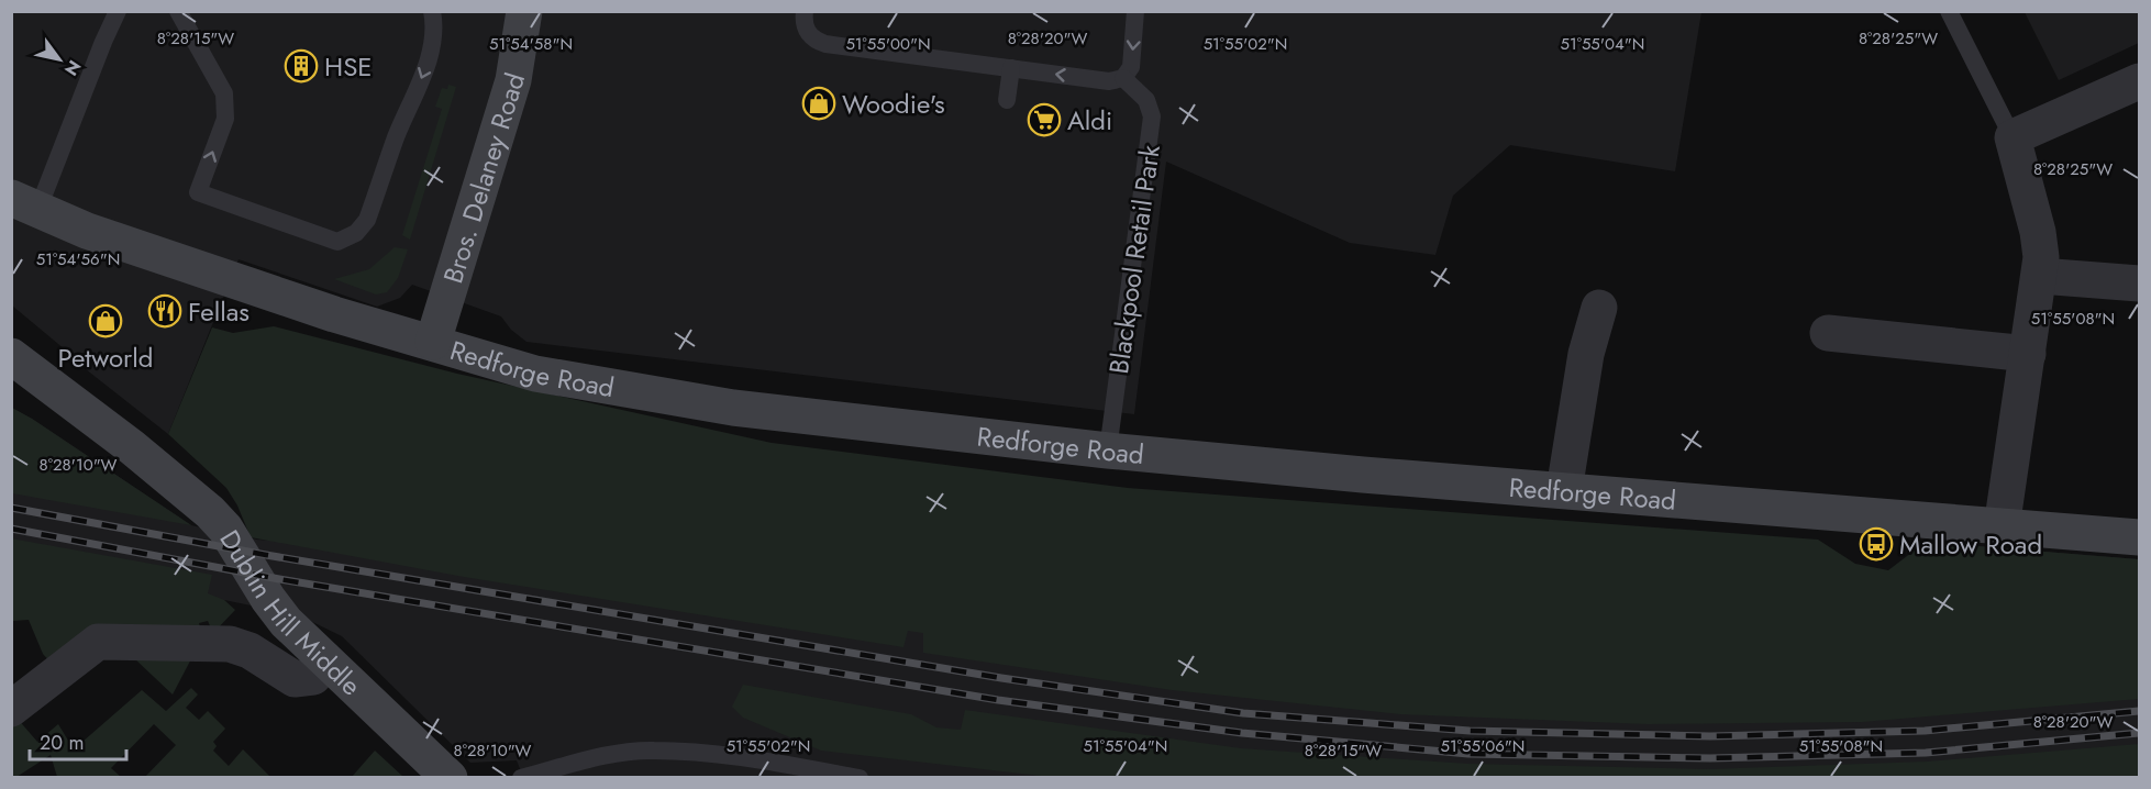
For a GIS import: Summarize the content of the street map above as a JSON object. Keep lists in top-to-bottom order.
{
  "streets": {
    "street": ["Bros. Delaney Road", "Redforge Road", "Dublin Hill Middle"],
    "lane": ["Blackpool Retail Park"]
  },
  "crossings": [
    ["Bros. Delaney Road", "Redforge Road"],
    ["Blackpool Retail Park", "Redforge Road"]
  ],
  "places": {
    "building": ["HSE"],
    "shop": ["Woodie's", "Petworld"],
    "supermarket": ["Aldi"],
    "restaurant": ["Fellas"],
    "bus stop": ["Mallow Road"]
  },
  "scale_bar": "20 m",
  "north": "bottom right",
  "coordinates": [
    "8°28'15\"W",
    "8°28'20\"W",
    "8°28'25\"W",
    "51°54'58\"N",
    "51°55'00\"N",
    "51°55'02\"N",
    "51°55'04\"N",
    "51°54'56\"N",
    "51°55'08\"N",
    "8°28'10\"W",
    "51°55'06\"N"
  ]
}
